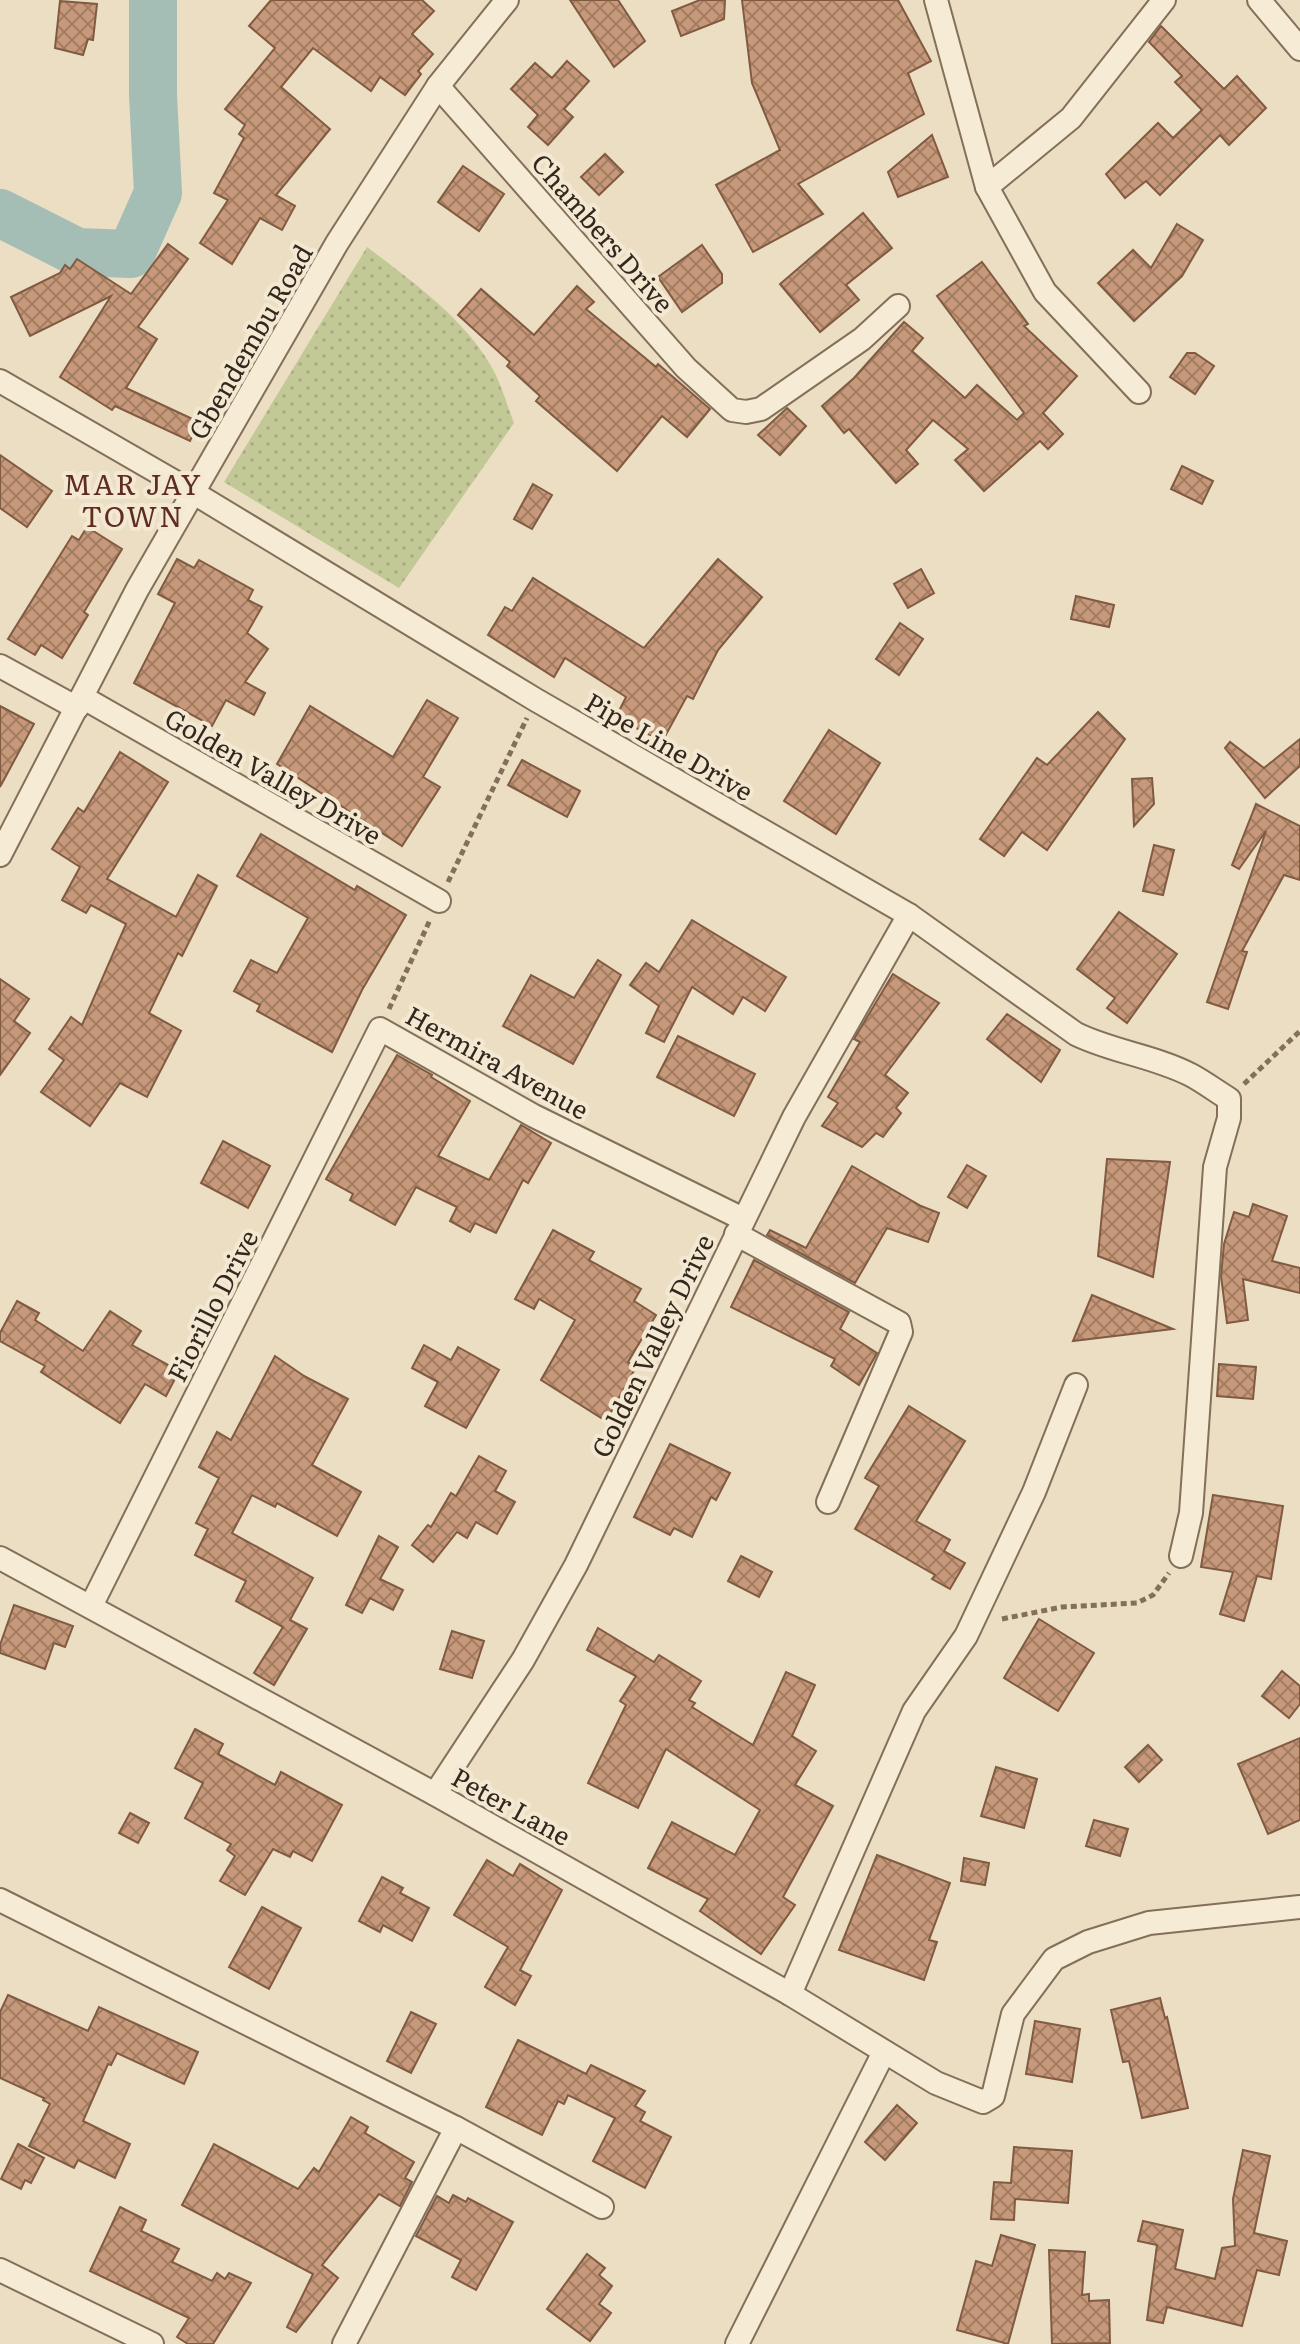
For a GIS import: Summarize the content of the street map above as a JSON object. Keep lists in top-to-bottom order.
{
  "streets": {
    "street": [
      "Chambers Drive",
      "Gbendembu Road",
      "Pipe Line Drive",
      "Golden Valley Drive",
      "Hermira Avenue",
      "Fiorillo Drive",
      "Peter Lane"
    ]
  },
  "crossings": [
    ["Chambers Drive", "Gbendembu Road"],
    ["Gbendembu Road", "Pipe Line Drive"],
    ["Gbendembu Road", "Golden Valley Drive"],
    ["Pipe Line Drive", "Golden Valley Drive"],
    ["Pipe Line Drive", "Hermira Avenue"],
    ["Golden Valley Drive", "Hermira Avenue"],
    ["Golden Valley Drive", "Peter Lane"],
    ["Hermira Avenue", "Fiorillo Drive"],
    ["Fiorillo Drive", "Peter Lane"]
  ],
  "districts": ["MAR JAY TOWN"]
}
